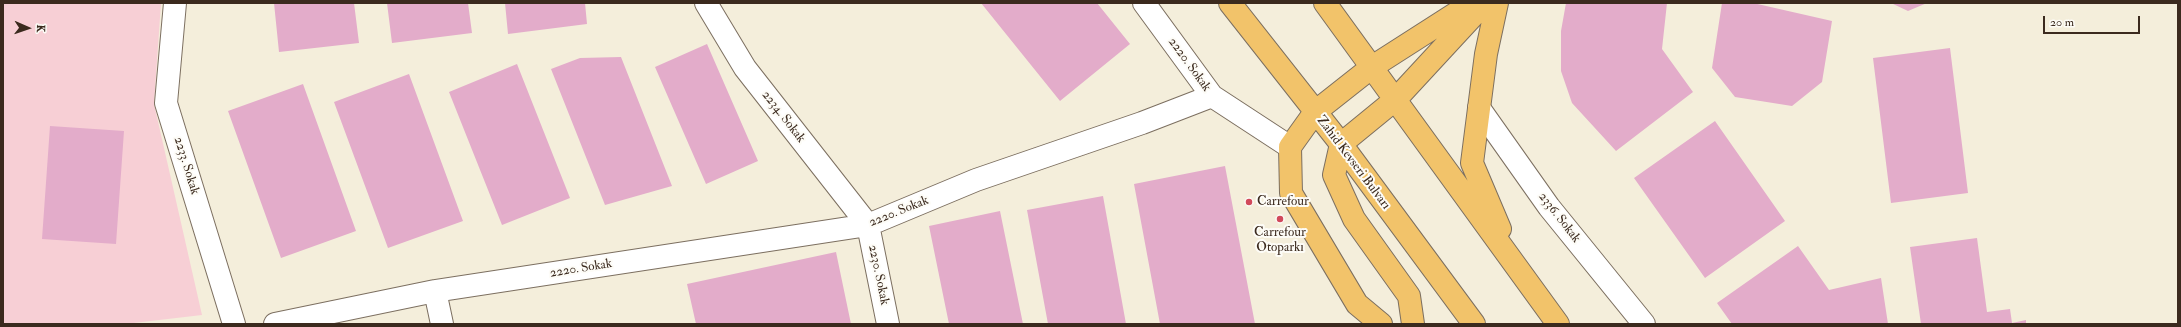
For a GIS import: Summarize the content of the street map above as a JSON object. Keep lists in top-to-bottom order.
{
  "streets": {
    "main road": ["Zahid Kevseri Bulvarı"],
    "street": [
      "2220. Sokak",
      "2234. Sokak",
      "2233. Sokak",
      "2336. Sokak",
      "2230. Sokak"
    ]
  },
  "crossings": [
    ["2220. Sokak", "2234. Sokak"],
    ["2220. Sokak", "2230. Sokak"],
    ["2234. Sokak", "2230. Sokak"]
  ],
  "places": ["Carrefour", "Carrefour Otoparkı"],
  "scale_bar": "20 m",
  "north": "right"
}
